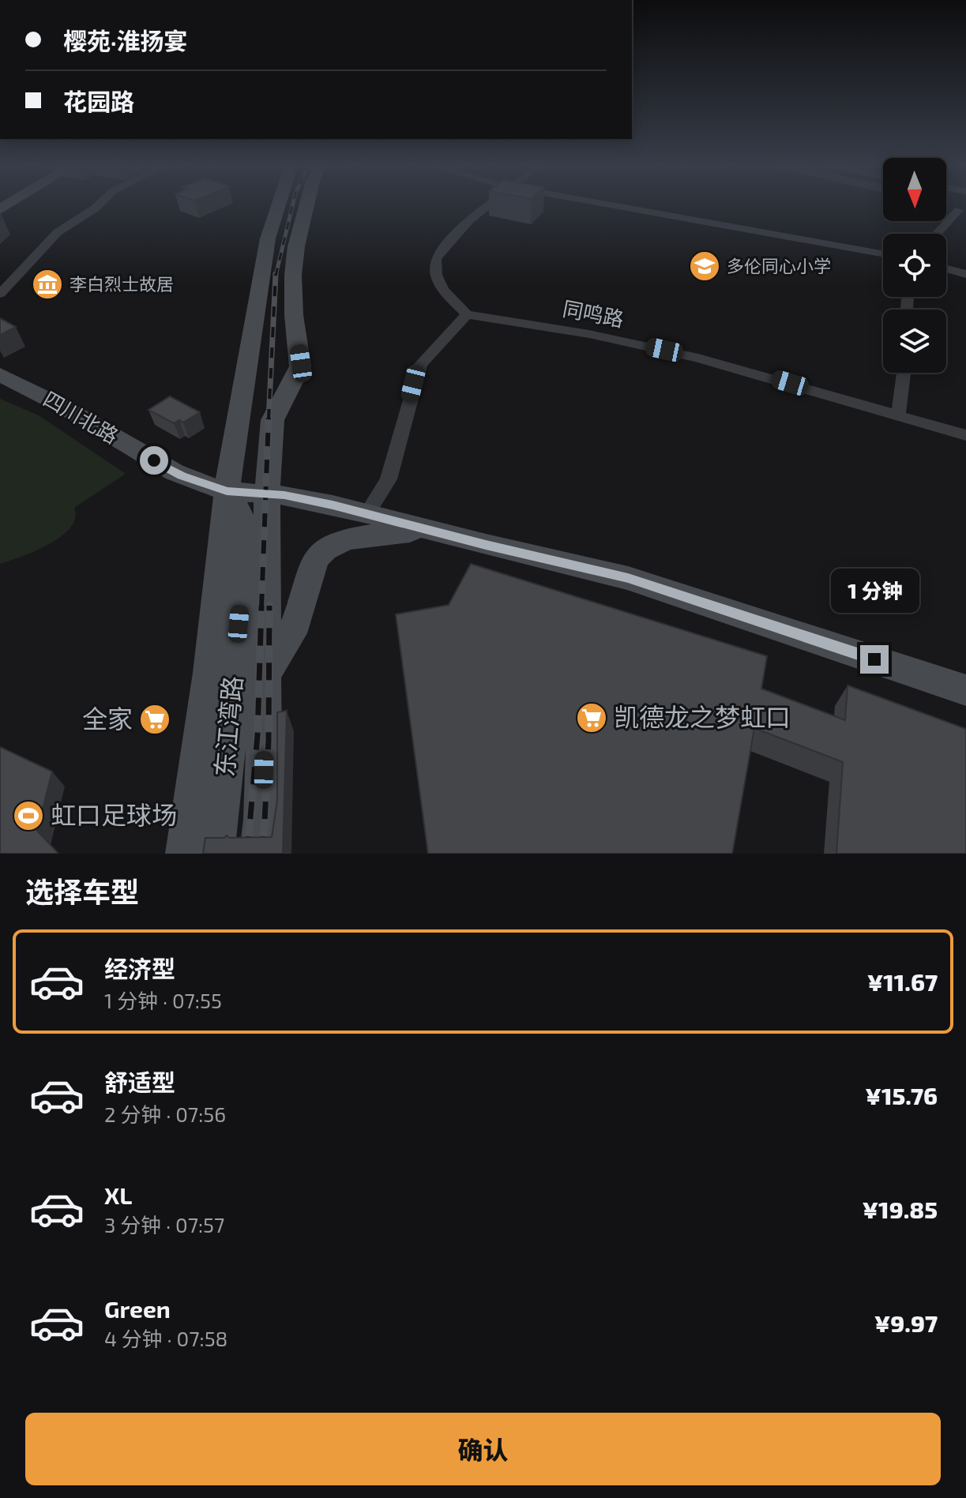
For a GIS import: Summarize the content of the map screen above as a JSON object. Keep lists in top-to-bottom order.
{
  "streets": {
    "main road": ["四川北路", "东江湾路"],
    "street": ["同鸣路"]
  },
  "crossings": [
    ["四川北路", "东江湾路"]
  ],
  "places": {
    "school or university": ["多伦同心小学"],
    "museum": ["李白烈士故居"],
    "supermarket": ["凯德龙之梦虹口", "全家"],
    "sports": ["虹口足球场"]
  },
  "north": "bottom",
  "page": {
    "banner": ["樱苑·淮扬宴", "花园路"],
    "bubble": "1 分钟",
    "heading": "选择车型",
    "list": [
      {
        "name": "经济型",
        "note": "1 分钟 · 07:55",
        "value": "¥11.67"
      },
      {
        "name": "舒适型",
        "note": "2 分钟 · 07:56",
        "value": "¥15.76"
      },
      {
        "name": "XL",
        "note": "3 分钟 · 07:57",
        "value": "¥19.85"
      },
      {
        "name": "Green",
        "note": "4 分钟 · 07:58",
        "value": "¥9.97"
      }
    ],
    "buttons": "确认"
  }
}
